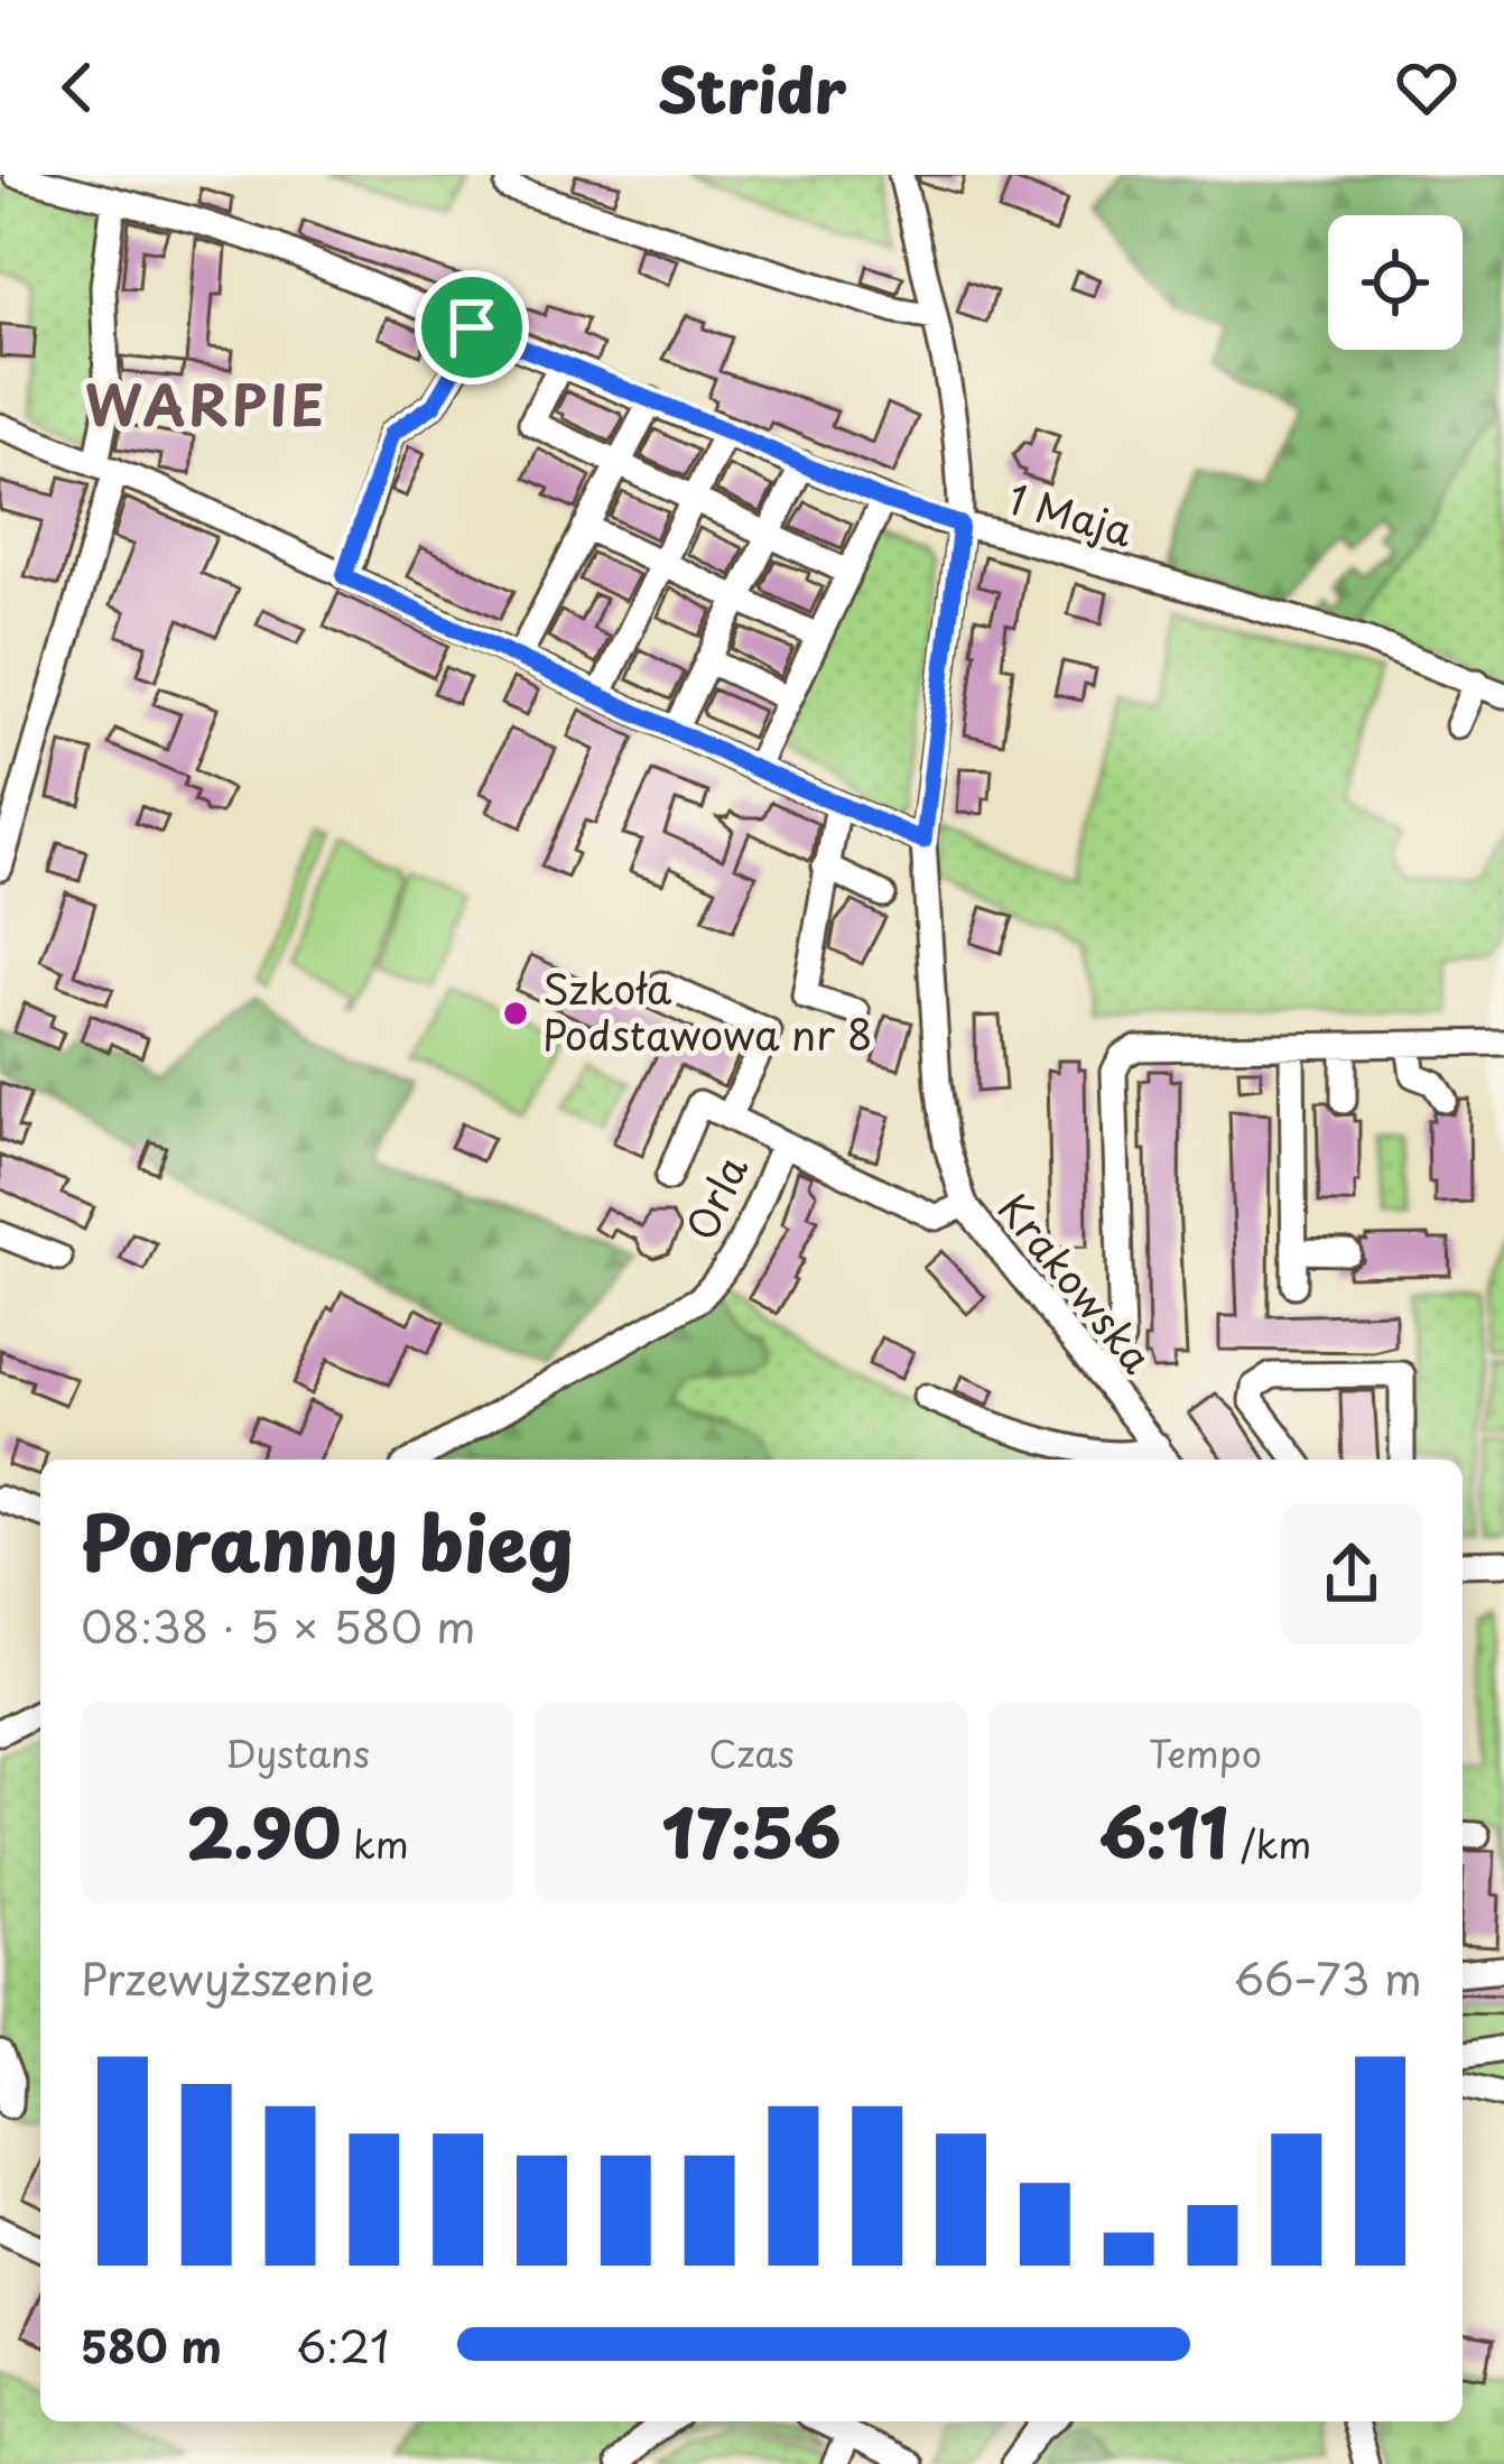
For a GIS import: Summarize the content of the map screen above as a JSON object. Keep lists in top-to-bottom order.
{
  "streets": {
    "street": ["1 Maja", "Orla", "Krakowska"]
  },
  "crossings": [
    ["1 Maja", "Krakowska"],
    ["Orla", "Krakowska"]
  ],
  "districts": ["WARPIE"],
  "places": ["Szkoła Podstawowa nr 8"],
  "page": {
    "header": "Stridr",
    "heading": ["Poranny bieg", "08:38 · 5 × 580 m"],
    "stats": [
      ["Dystans", "2.90 km"],
      ["Czas", "17:56"],
      ["Tempo", "6:11 /km"]
    ],
    "chart": ["Przewyższenie", "66–73 m"],
    "list": [
      {
        "name": "580 m",
        "note": "6:21"
      }
    ]
  }
}
